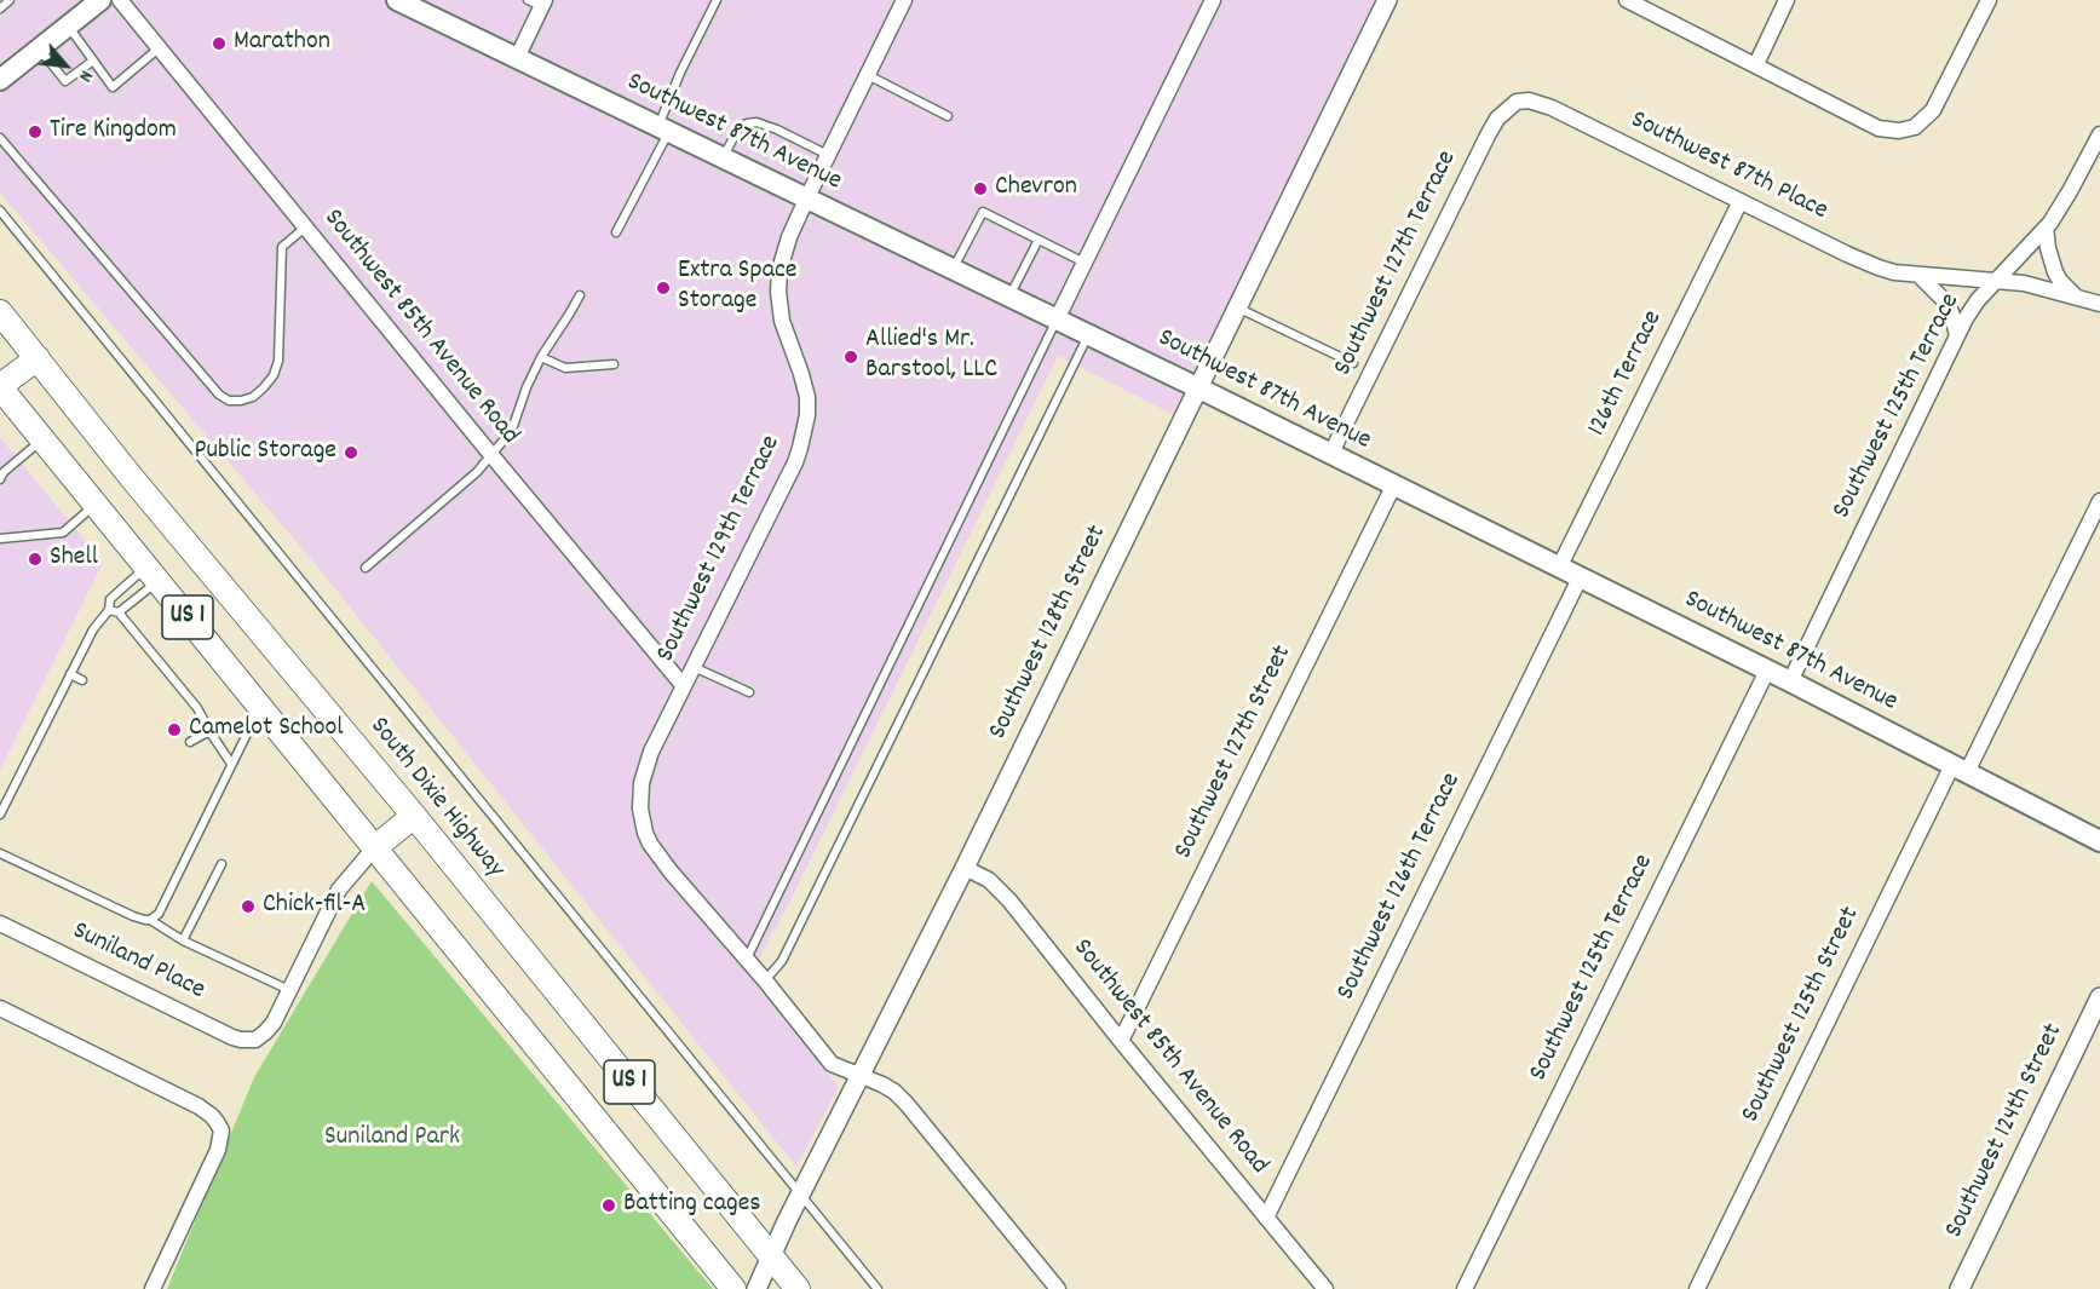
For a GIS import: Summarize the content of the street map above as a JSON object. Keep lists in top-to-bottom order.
{
  "streets": {
    "highway": ["US 1", "South Dixie Highway"],
    "main road": ["Southwest 87th Avenue"],
    "street": [
      "Southwest 87th Place",
      "Southwest 127th Terrace",
      "Southwest 85th Avenue Road",
      "126th Terrace",
      "Southwest 125th Terrace",
      "Southwest 129th Terrace",
      "Southwest 128th Street",
      "Southwest 127th Street",
      "Southwest 126th Terrace",
      "Suniland Place",
      "Southwest 125th Street",
      "Southwest 124th Street"
    ]
  },
  "crossings": [
    ["Southwest 87th Avenue", "Southwest 127th Terrace"],
    ["Southwest 87th Avenue", "126th Terrace"],
    ["Southwest 87th Avenue", "Southwest 125th Terrace"],
    ["Southwest 87th Avenue", "Southwest 129th Terrace"],
    ["Southwest 87th Avenue", "Southwest 128th Street"],
    ["Southwest 87th Avenue", "Southwest 127th Street"],
    ["Southwest 87th Avenue", "Southwest 126th Terrace"],
    ["Southwest 87th Avenue", "Southwest 125th Street"],
    ["Southwest 87th Place", "Southwest 127th Terrace"],
    ["Southwest 87th Place", "126th Terrace"],
    ["Southwest 87th Place", "Southwest 125th Terrace"],
    ["Southwest 85th Avenue Road", "Southwest 129th Terrace"],
    ["Southwest 85th Avenue Road", "Southwest 128th Street"],
    ["Southwest 85th Avenue Road", "Southwest 127th Street"],
    ["Southwest 85th Avenue Road", "Southwest 126th Terrace"],
    ["Southwest 128th Street", "South Dixie Highway"]
  ],
  "parks": ["Suniland Park"],
  "places": [
    "Marathon",
    "Tire Kingdom",
    "Chevron",
    "Extra Space Storage",
    "Allied's Mr. Barstool, LLC",
    "Public Storage",
    "Shell",
    "Camelot School",
    "Chick-fil-A",
    "Batting cages"
  ],
  "north": "bottom right"
}
